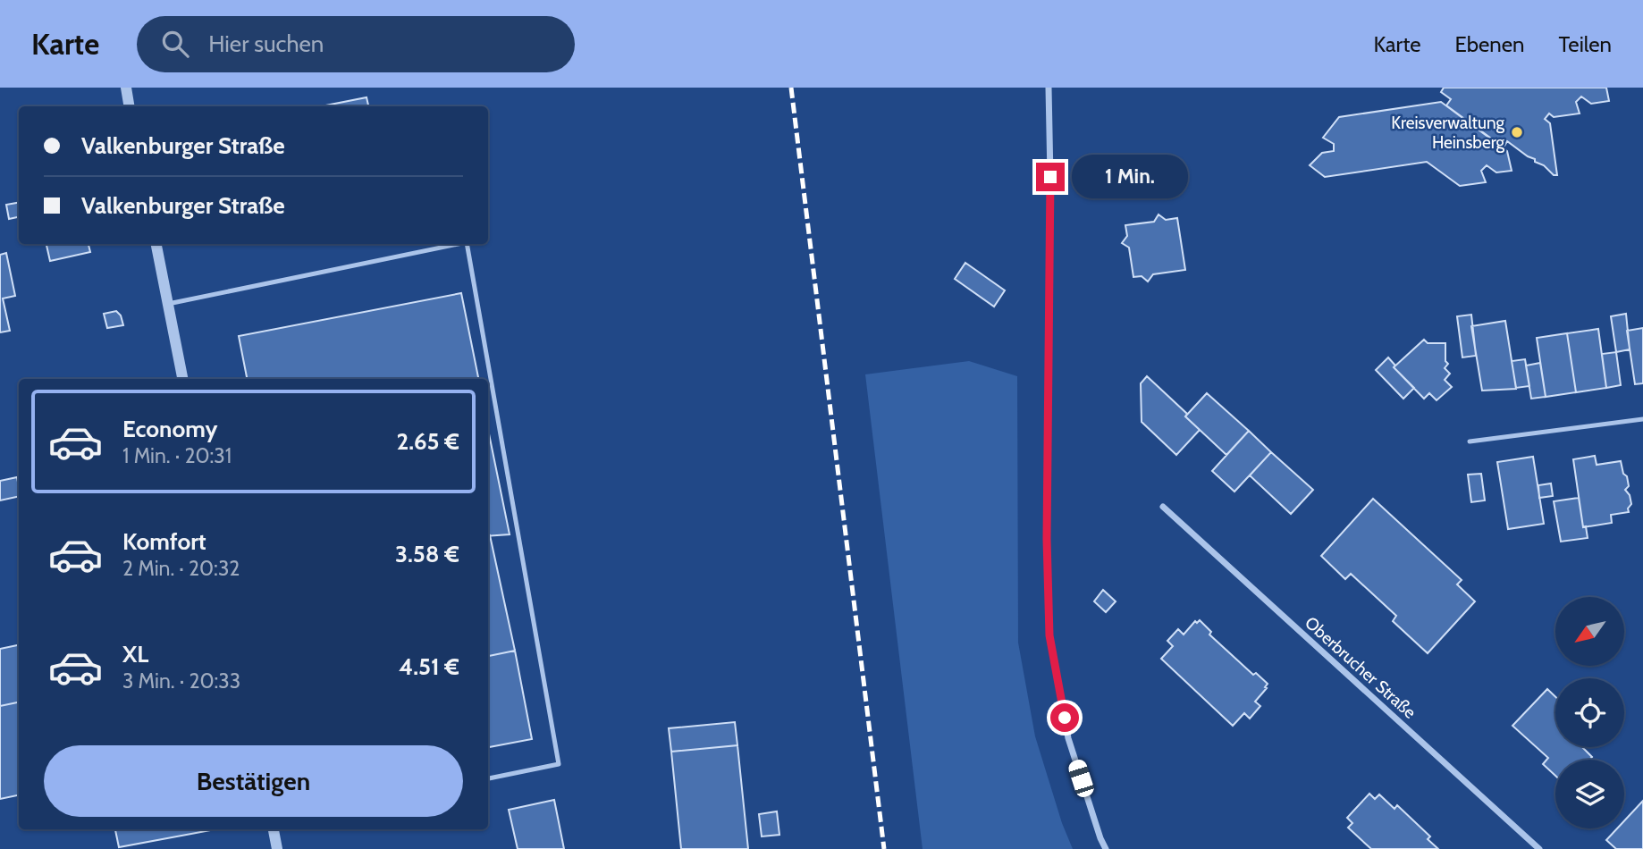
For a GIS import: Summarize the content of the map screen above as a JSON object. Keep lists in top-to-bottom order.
{
  "streets": {
    "street": ["Oberbrucher Straße"]
  },
  "places": ["Kreisverwaltung Heinsberg"],
  "north": "bottom left",
  "page": {
    "header": "Karte",
    "search": "Hier suchen",
    "nav": ["Karte", "Ebenen", "Teilen"],
    "banner": ["Valkenburger Straße", "Valkenburger Straße"],
    "bubble": "1 Min.",
    "list": [
      {
        "name": "Economy",
        "note": "1 Min. · 20:31",
        "value": "2.65 €"
      },
      {
        "name": "Komfort",
        "note": "2 Min. · 20:32",
        "value": "3.58 €"
      },
      {
        "name": "XL",
        "note": "3 Min. · 20:33",
        "value": "4.51 €"
      }
    ],
    "buttons": "Bestätigen"
  }
}
